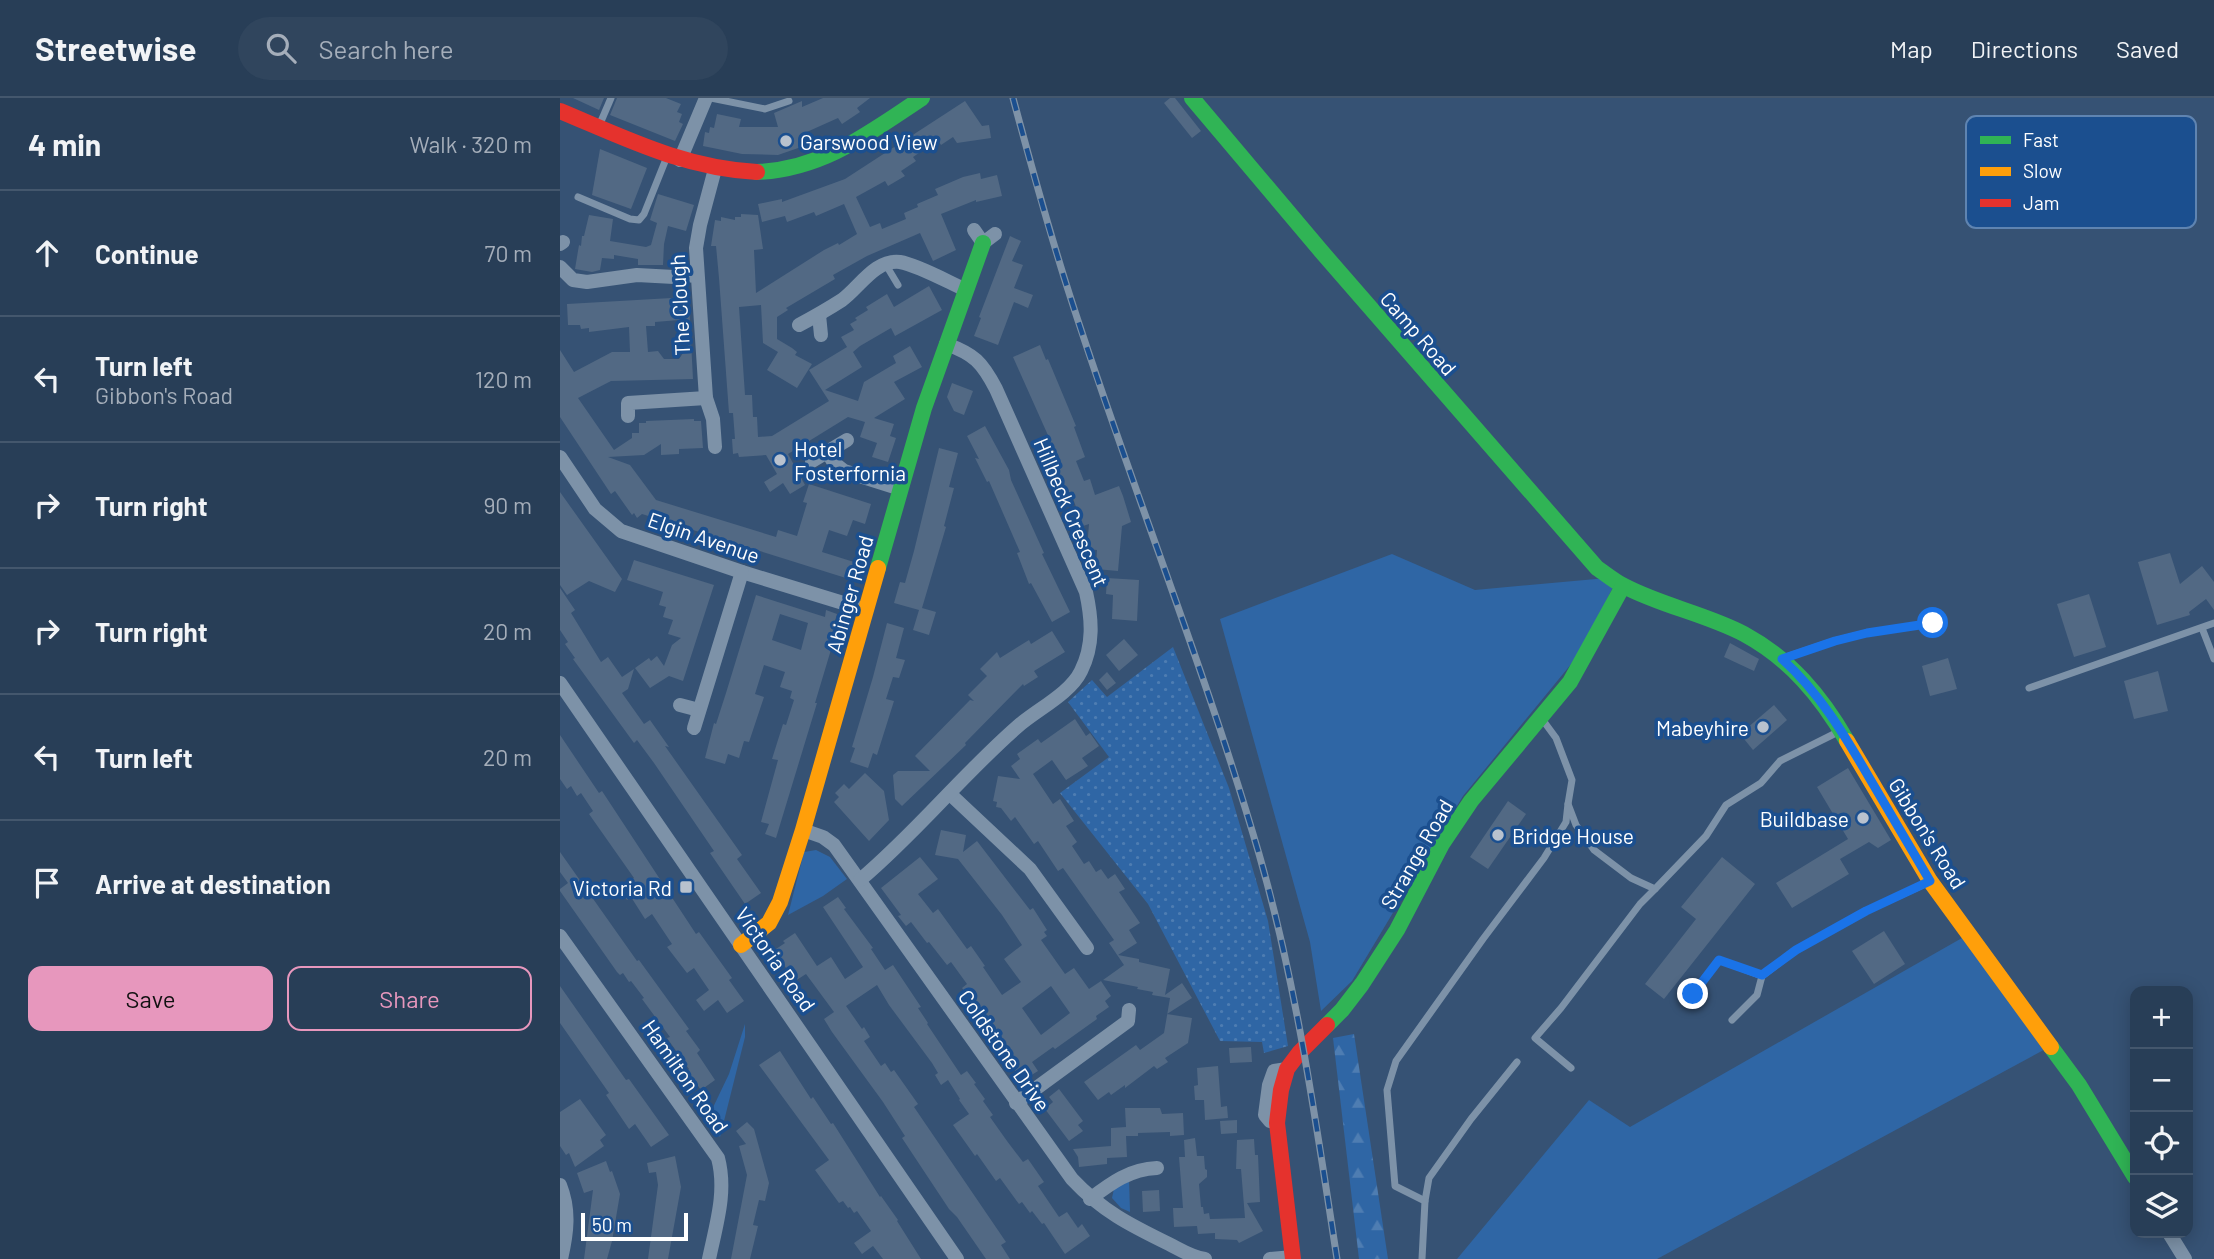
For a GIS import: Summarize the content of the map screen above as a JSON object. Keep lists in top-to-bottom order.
{
  "streets": {
    "street": [
      "The Clough",
      "Camp Road",
      "Hillbeck Crescent",
      "Elgin Avenue",
      "Abinger Road",
      "Gibbon's Road",
      "Strange Road",
      "Victoria Road",
      "Coldstone Drive",
      "Hamilton Road"
    ]
  },
  "crossings": [
    ["Camp Road", "Gibbon's Road"],
    ["Camp Road", "Strange Road"],
    ["Hillbeck Crescent", "Abinger Road"],
    ["Hillbeck Crescent", "Coldstone Drive"],
    ["Elgin Avenue", "Abinger Road"],
    ["Abinger Road", "Victoria Road"],
    ["Abinger Road", "Coldstone Drive"],
    ["Gibbon's Road", "Strange Road"]
  ],
  "places": {
    "other": [
      "Garswood View",
      "Hotel Fosterfornia",
      "Mabeyhire",
      "Buildbase",
      "Bridge House"
    ],
    "transit": ["Victoria Rd"]
  },
  "legend": ["Fast", "Slow", "Jam"],
  "scale_bar": "50 m",
  "page": {
    "header": "Streetwise",
    "search": "Search here",
    "nav": ["Map", "Directions", "Saved"],
    "heading": ["4 min", "Walk · 320 m"],
    "list": [
      ["Continue", "70 m"],
      ["Turn left", "Gibbon's Road", "120 m"],
      ["Turn right", "90 m"],
      ["Turn right", "20 m"],
      ["Turn left", "20 m"],
      "Arrive at destination"
    ],
    "buttons": ["Save", "Share"],
    "map_buttons": ["+", "−"],
    "scale": "50 m"
  }
}
